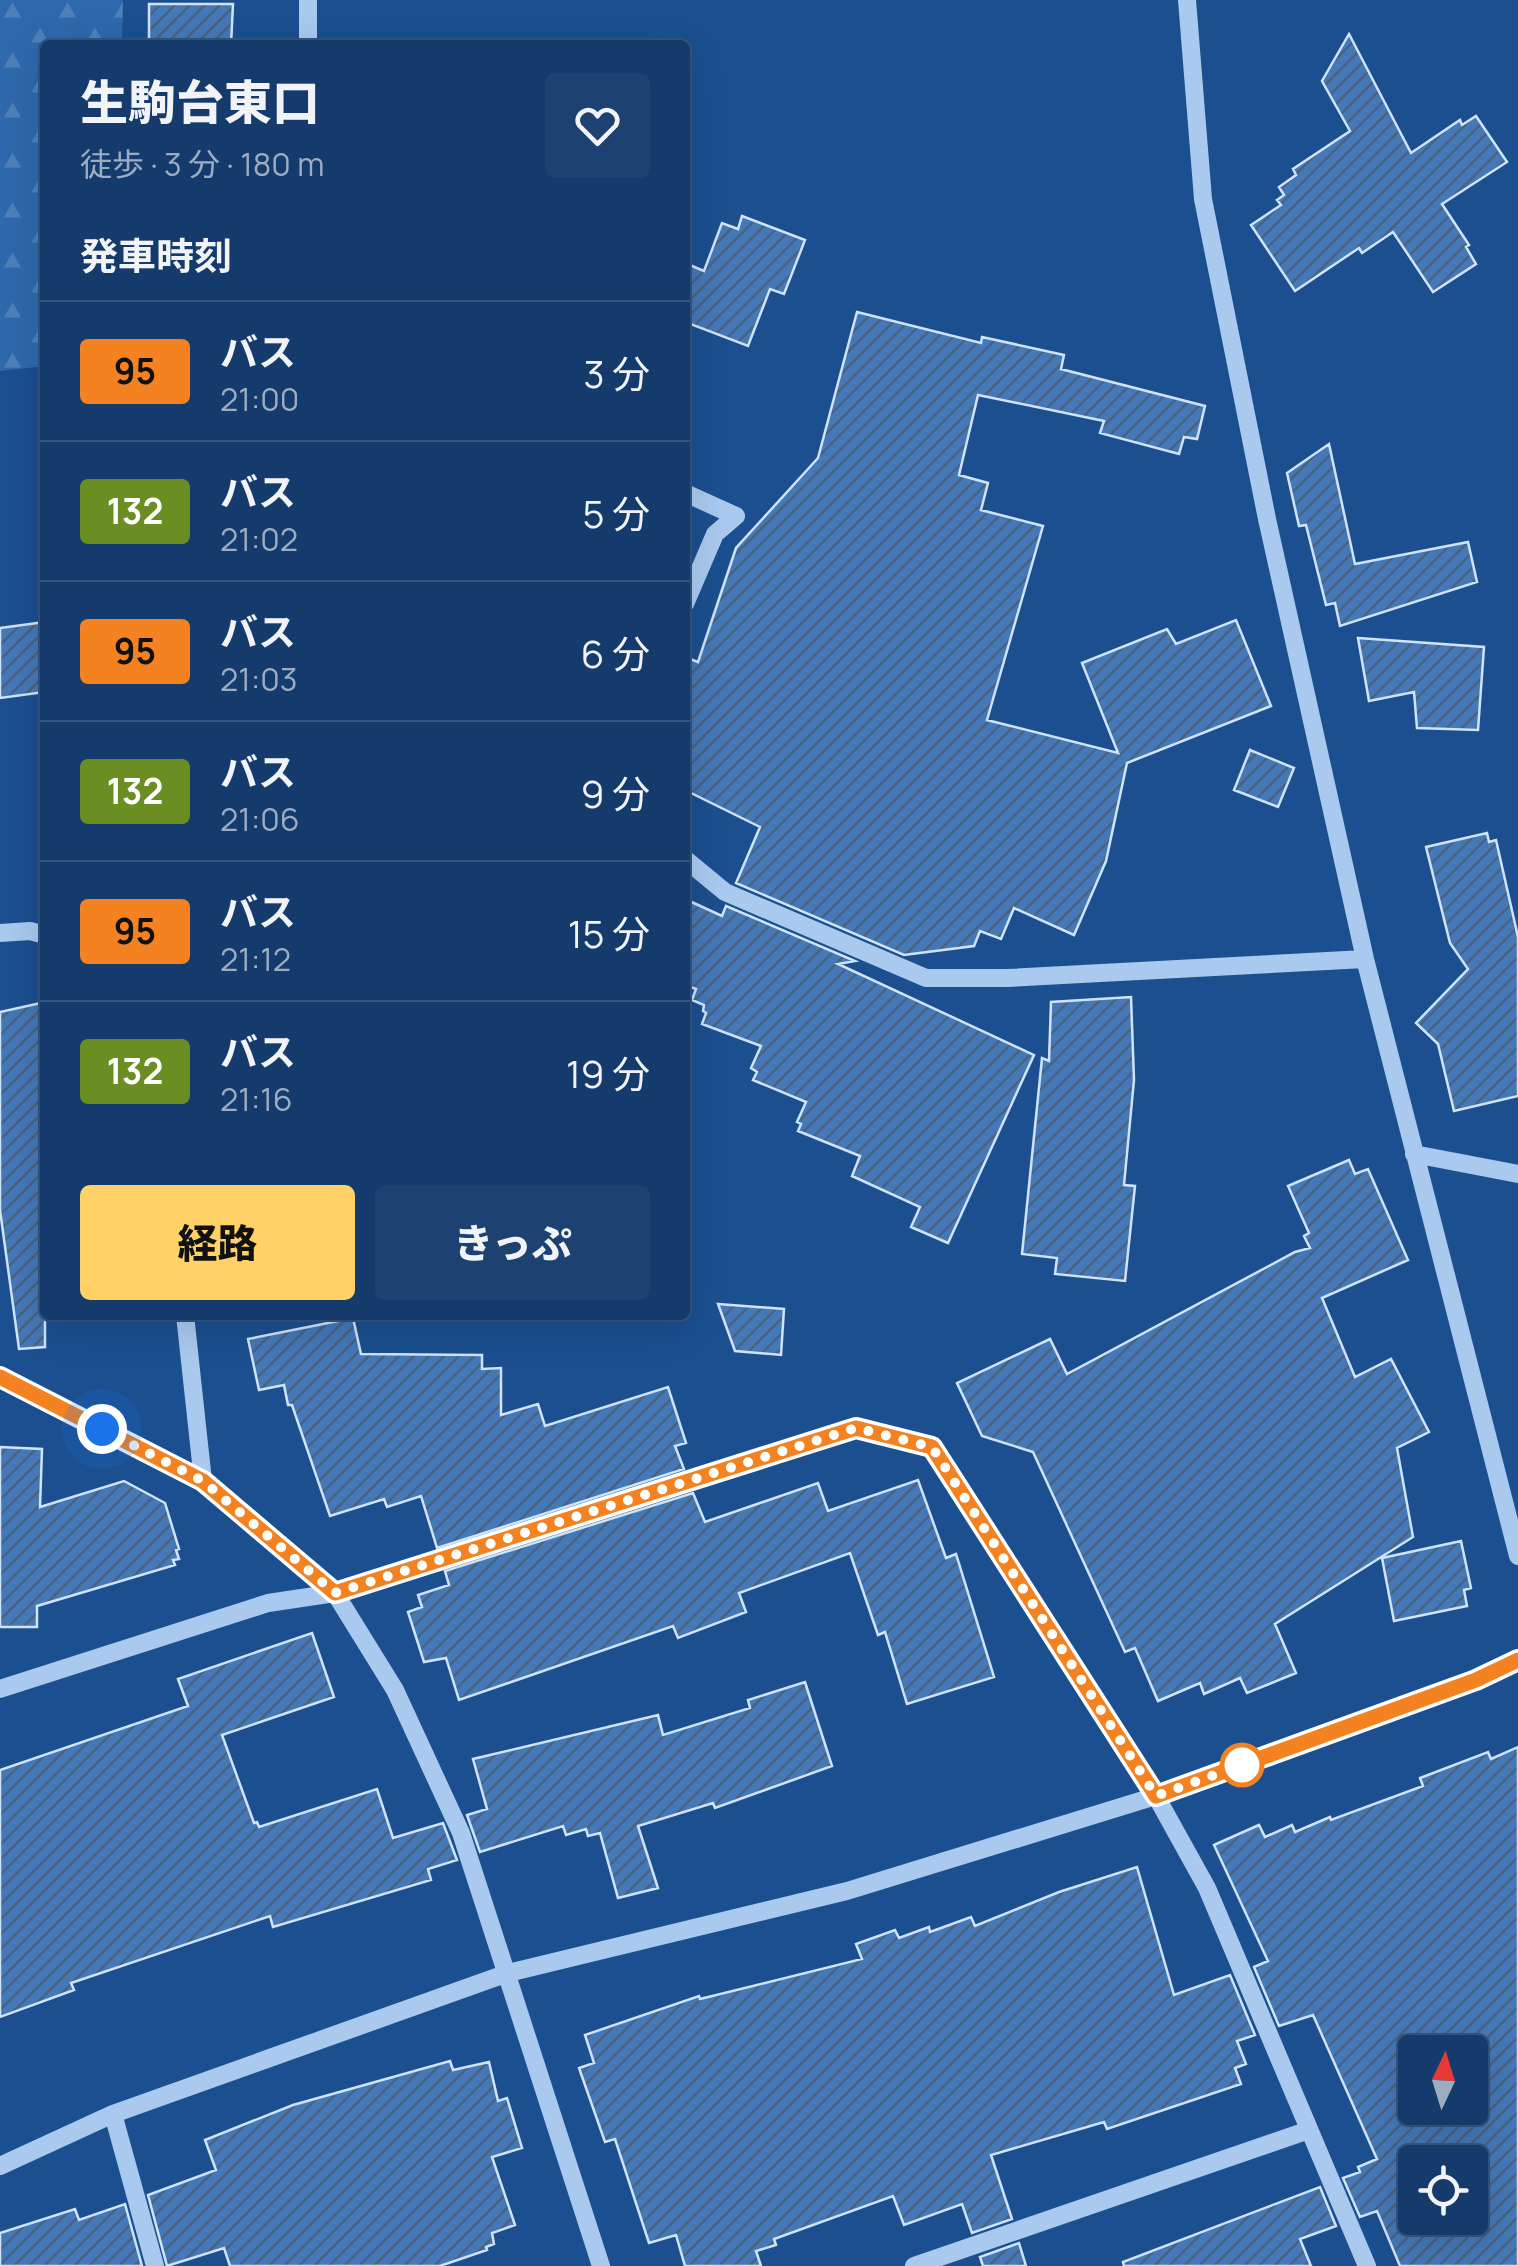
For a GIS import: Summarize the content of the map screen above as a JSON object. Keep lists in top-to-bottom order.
{
  "lines": ["bus line 95"],
  "north": "top",
  "page": {
    "heading": [
      ["生駒台東口", "徒歩 · 3 分 · 180 m"],
      "発車時刻"
    ],
    "list": [
      {
        "mark": "95",
        "name": "バス",
        "note": "21:00",
        "value": "3 分"
      },
      {
        "mark": "132",
        "name": "バス",
        "note": "21:02",
        "value": "5 分"
      },
      {
        "mark": "95",
        "name": "バス",
        "note": "21:03",
        "value": "6 分"
      },
      {
        "mark": "132",
        "name": "バス",
        "note": "21:06",
        "value": "9 分"
      },
      {
        "mark": "95",
        "name": "バス",
        "note": "21:12",
        "value": "15 分"
      },
      {
        "mark": "132",
        "name": "バス",
        "note": "21:16",
        "value": "19 分"
      }
    ],
    "buttons": ["経路", "きっぷ"]
  }
}
